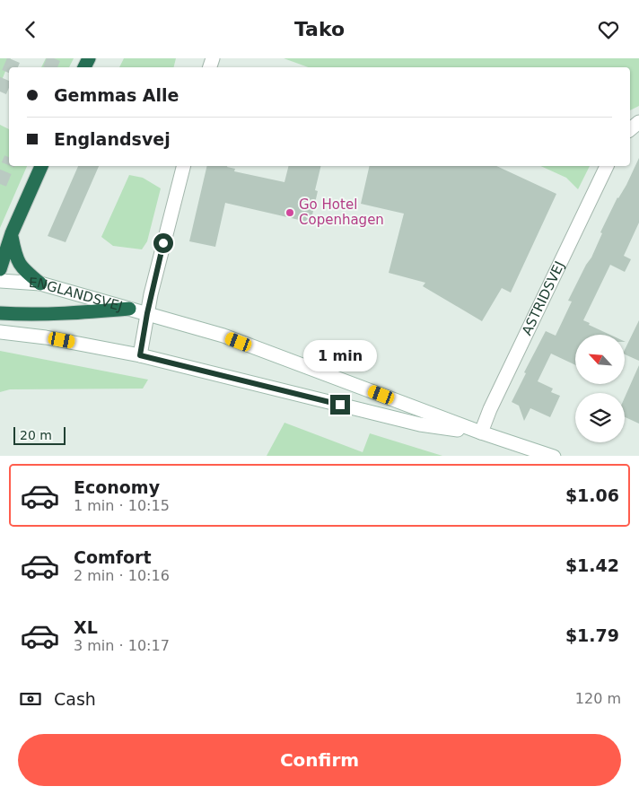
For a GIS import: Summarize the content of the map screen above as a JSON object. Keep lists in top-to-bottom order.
{
  "streets": {
    "main road": ["ENGLANDSVEJ", "ASTRIDSVEJ"]
  },
  "crossings": [
    ["ENGLANDSVEJ", "ASTRIDSVEJ"]
  ],
  "places": ["Go Hotel Copenhagen"],
  "scale_bar": "20 m",
  "north": "top left",
  "page": {
    "header": "Tako",
    "banner": ["Gemmas Alle", "Englandsvej"],
    "bubble": "1 min",
    "scale": "20 m",
    "list": [
      {
        "name": "Economy",
        "note": "1 min · 10:15",
        "value": "$1.06"
      },
      {
        "name": "Comfort",
        "note": "2 min · 10:16",
        "value": "$1.42"
      },
      {
        "name": "XL",
        "note": "3 min · 10:17",
        "value": "$1.79"
      }
    ],
    "pay": ["Cash", "120 m"],
    "buttons": "Confirm"
  }
}
